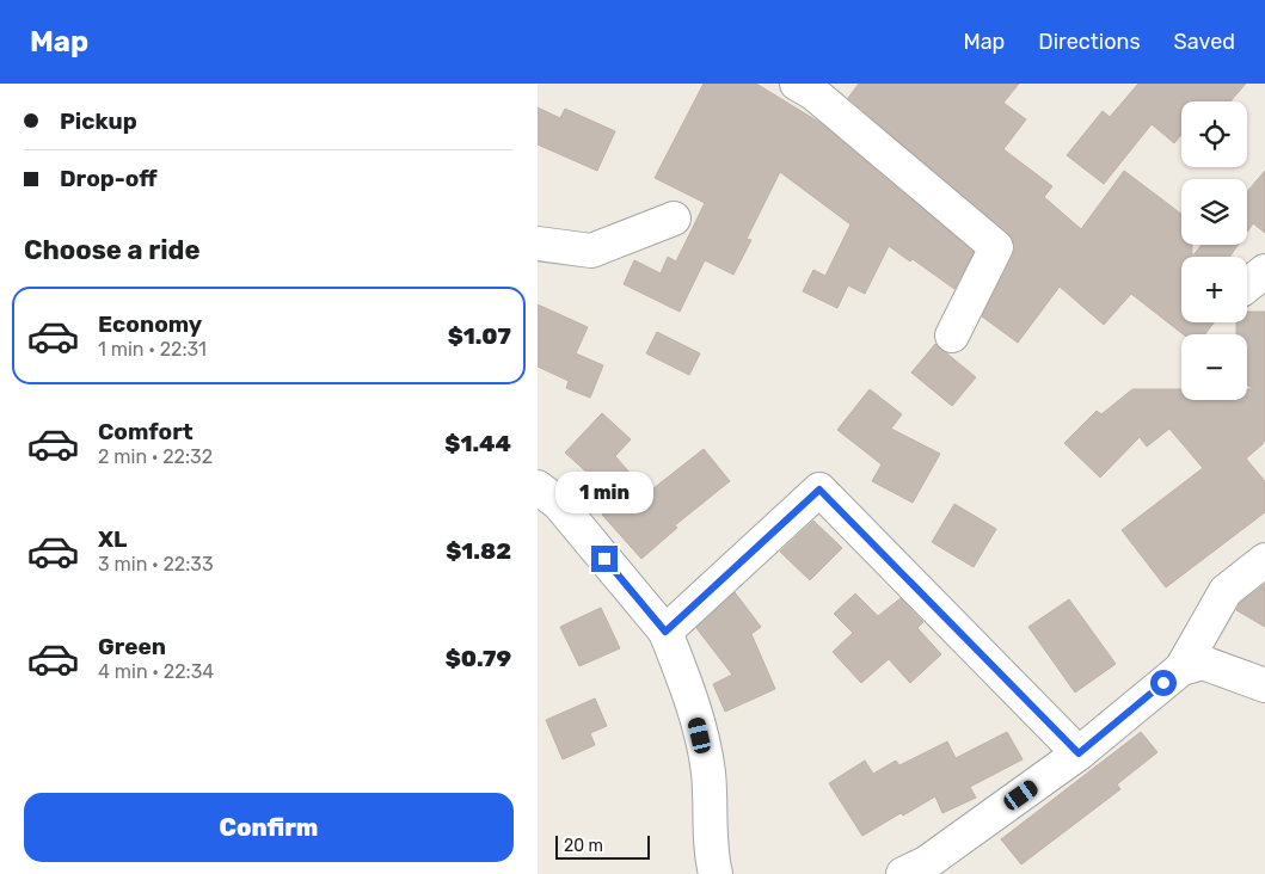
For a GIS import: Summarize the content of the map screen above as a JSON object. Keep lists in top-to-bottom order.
{
  "scale_bar": "20 m",
  "page": {
    "header": "Map",
    "nav": ["Map", "Directions", "Saved"],
    "banner": ["Pickup", "Drop-off"],
    "map_buttons": ["+", "−"],
    "heading": "Choose a ride",
    "list": [
      {
        "name": "Economy",
        "note": "1 min · 22:31",
        "value": "$1.07"
      },
      {
        "name": "Comfort",
        "note": "2 min · 22:32",
        "value": "$1.44"
      },
      {
        "name": "XL",
        "note": "3 min · 22:33",
        "value": "$1.82"
      },
      {
        "name": "Green",
        "note": "4 min · 22:34",
        "value": "$0.79"
      }
    ],
    "bubble": "1 min",
    "buttons": "Confirm",
    "scale": "20 m"
  }
}
